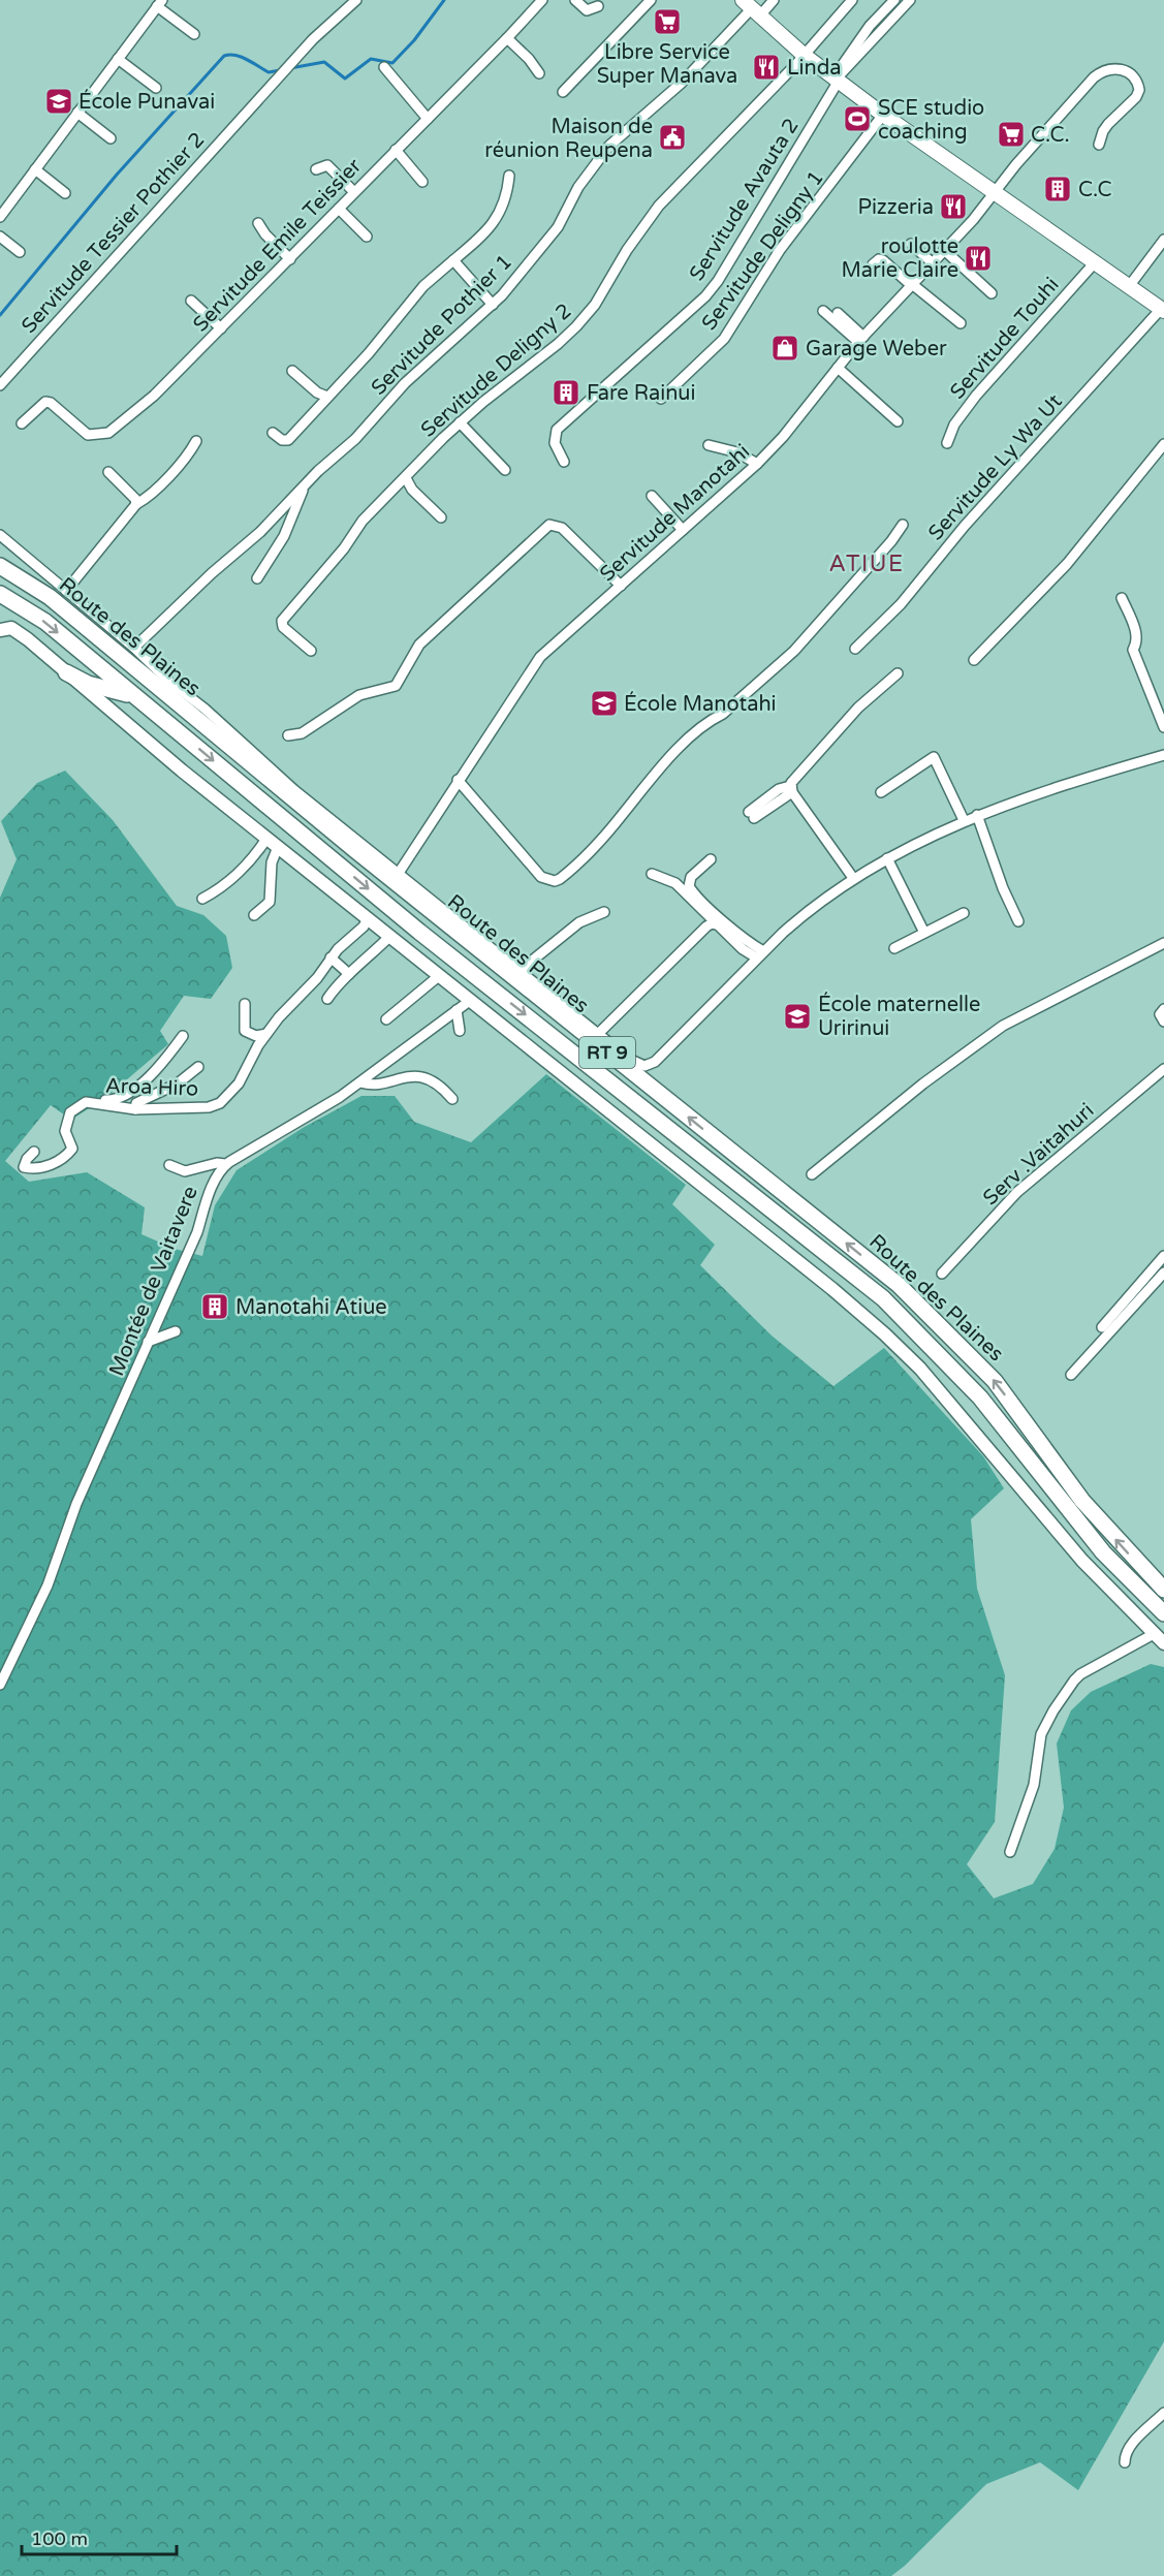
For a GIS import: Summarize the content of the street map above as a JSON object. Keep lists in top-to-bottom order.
{
  "streets": {
    "highway": ["Route des Plaines", "RT 9"],
    "street": [
      "Servitude Avauta 2",
      "Servitude Tessier Pothier 2",
      "Servitude Emile Teissier",
      "Servitude Deligny 1",
      "Servitude Pothier 1",
      "Servitude Touhi",
      "Servitude Deligny 2",
      "Servitude Ly Wa Ut",
      "Servitude Manotahi",
      "Aroa Hiro",
      "Serv .Vaitahuri",
      "Montée de Vaitavere"
    ]
  },
  "districts": ["ATIUE"],
  "places": {
    "supermarket": ["Libre Service Super Manava", "C.C."],
    "restaurant": ["Linda", "Pizzeria", "roulotte Marie Claire"],
    "school or university": ["École Punavai", "École Manotahi", "École maternelle Uririnui"],
    "sports": ["SCE studio coaching"],
    "public building": ["Maison de réunion Reupena"],
    "building": ["C.C", "Fare Rainui", "Manotahi Atiue"],
    "shop": ["Garage Weber"]
  },
  "scale_bar": "100 m"
}
